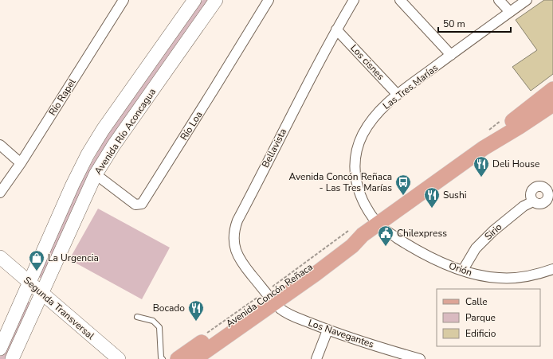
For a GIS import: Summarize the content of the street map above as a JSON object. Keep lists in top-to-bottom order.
{
  "streets": {
    "main road": ["Avenida Concón Reñaca"],
    "street": [
      "Los cisnes",
      "Las Tres Marías",
      "Río Rapel",
      "Río Loa",
      "Avenida Río Aconcagua",
      "Bellavista",
      "Sirio",
      "Orión",
      "Segunda Transversal",
      "Los Navegantes"
    ]
  },
  "crossings": [
    ["Los cisnes", "Las Tres Marías"],
    ["Los cisnes", "Bellavista"],
    ["Las Tres Marías", "Orión"],
    ["Las Tres Marías", "Avenida Concón Reñaca"],
    ["Río Loa", "Avenida Río Aconcagua"],
    ["Avenida Río Aconcagua", "Segunda Transversal"],
    ["Bellavista", "Avenida Concón Reñaca"],
    ["Bellavista", "Los Navegantes"],
    ["Sirio", "Orión"],
    ["Orión", "Avenida Concón Reñaca"],
    ["Avenida Concón Reñaca", "Los Navegantes"]
  ],
  "places": {
    "restaurant": ["Deli House", "Sushi", "Bocado"],
    "bus stop": ["Avenida Concón Reñaca - Las Tres Marías"],
    "public building": ["Chilexpress"],
    "shop": ["La Urgencia"]
  },
  "legend": ["Calle", "Parque", "Edificio"],
  "scale_bar": "50 m"
}
